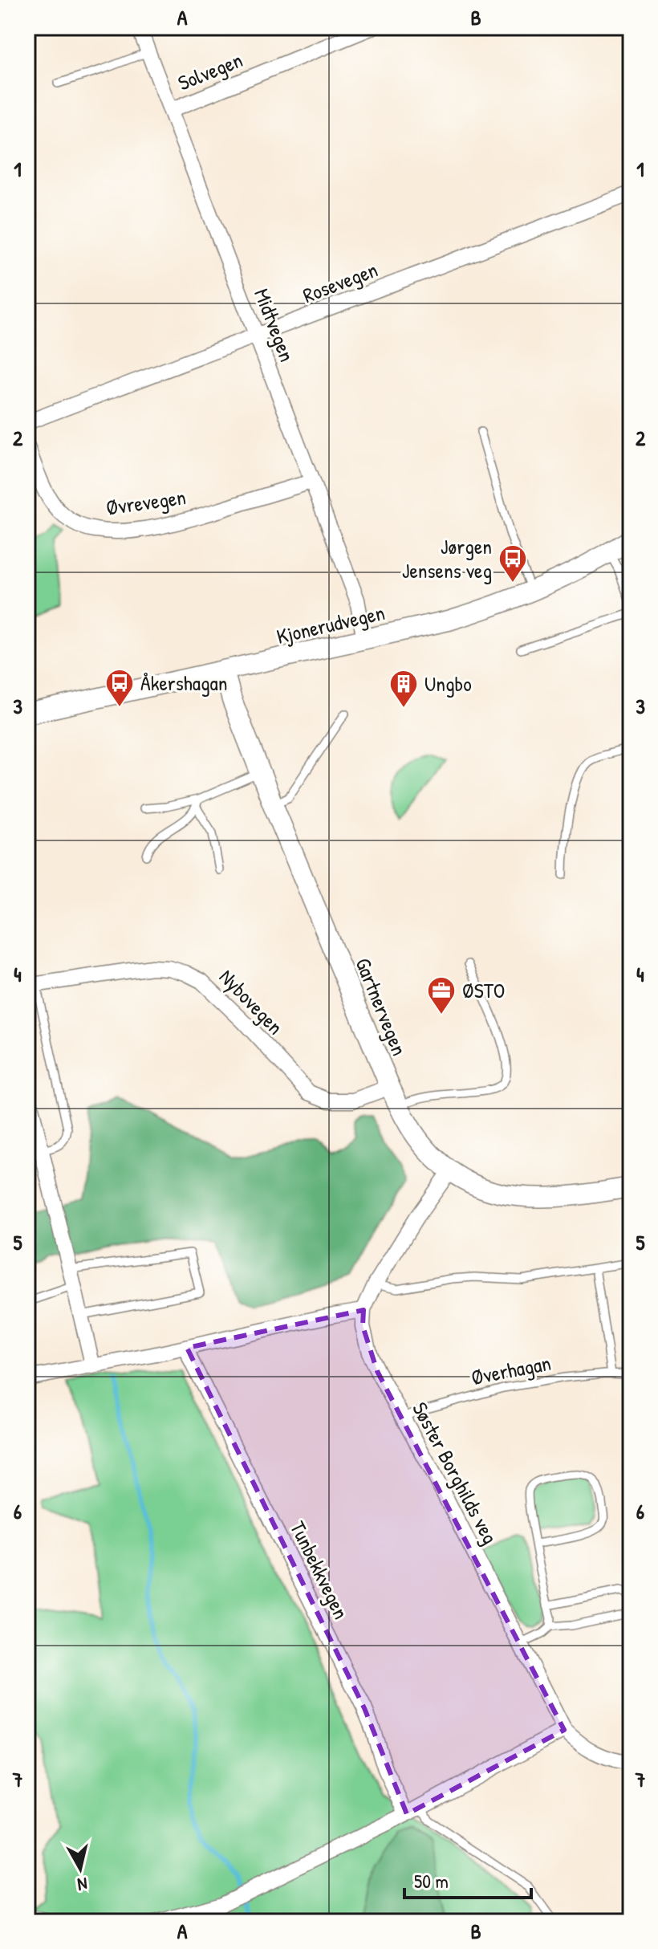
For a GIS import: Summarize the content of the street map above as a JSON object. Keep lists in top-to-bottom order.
{
  "streets": {
    "street": [
      "Solvegen",
      "Rosevegen",
      "Midtvegen",
      "Øvrevegen",
      "Kjonerudvegen",
      "Nybovegen",
      "Gartnervegen",
      "Søster Borghilds veg",
      "Tunbekkvegen"
    ],
    "lane": ["Øverhagan"]
  },
  "crossings": [
    ["Solvegen", "Midtvegen"],
    ["Rosevegen", "Midtvegen"],
    ["Midtvegen", "Øvrevegen"],
    ["Midtvegen", "Kjonerudvegen"],
    ["Kjonerudvegen", "Gartnervegen"],
    ["Nybovegen", "Gartnervegen"],
    ["Gartnervegen", "Søster Borghilds veg"],
    ["Øverhagan", "Søster Borghilds veg"]
  ],
  "places": {
    "bus stop": ["Jørgen Jensens veg", "Åkershagan"],
    "building": ["Ungbo"],
    "office": ["ØSTO"]
  },
  "scale_bar": "50 m",
  "north": "bottom",
  "grid": {
    "columns": ["A", "B"],
    "rows": [
      "1",
      "2",
      "3",
      "4",
      "5",
      "6",
      "7"
    ]
  }
}
